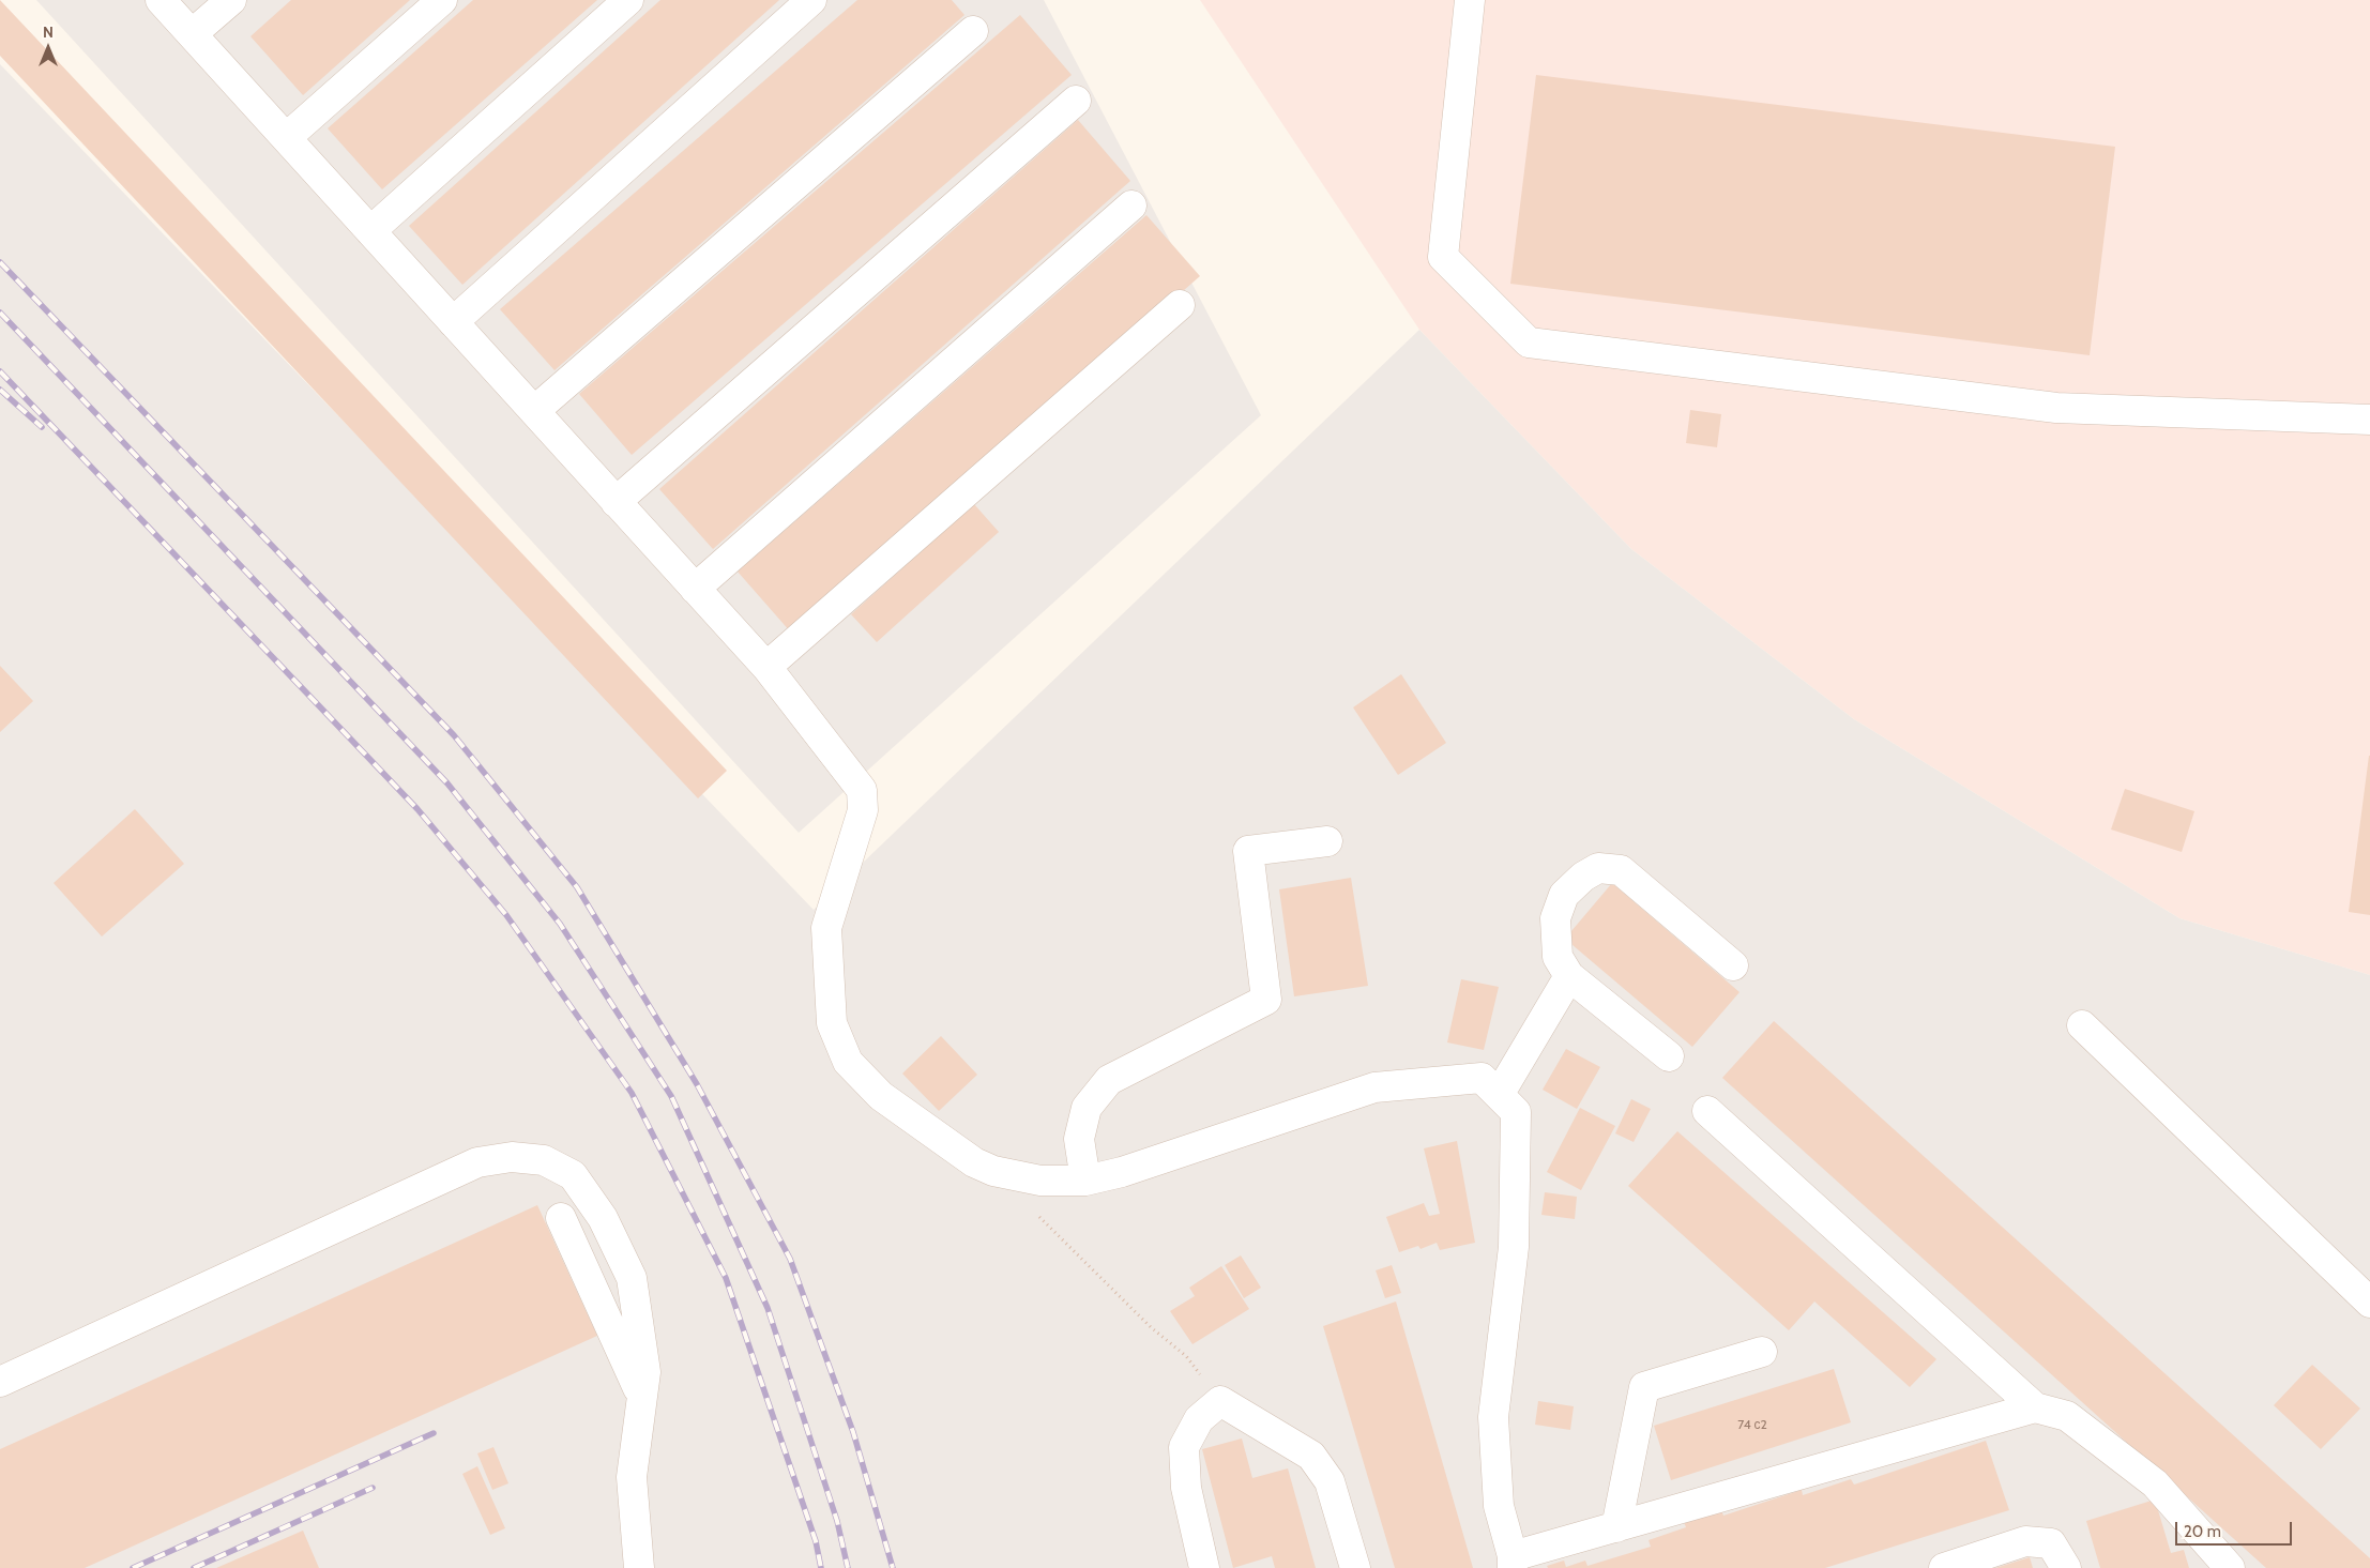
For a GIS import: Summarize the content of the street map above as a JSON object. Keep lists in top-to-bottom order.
{
  "house_numbers": ["74 с2"],
  "scale_bar": "20 m",
  "north": "top"
}
